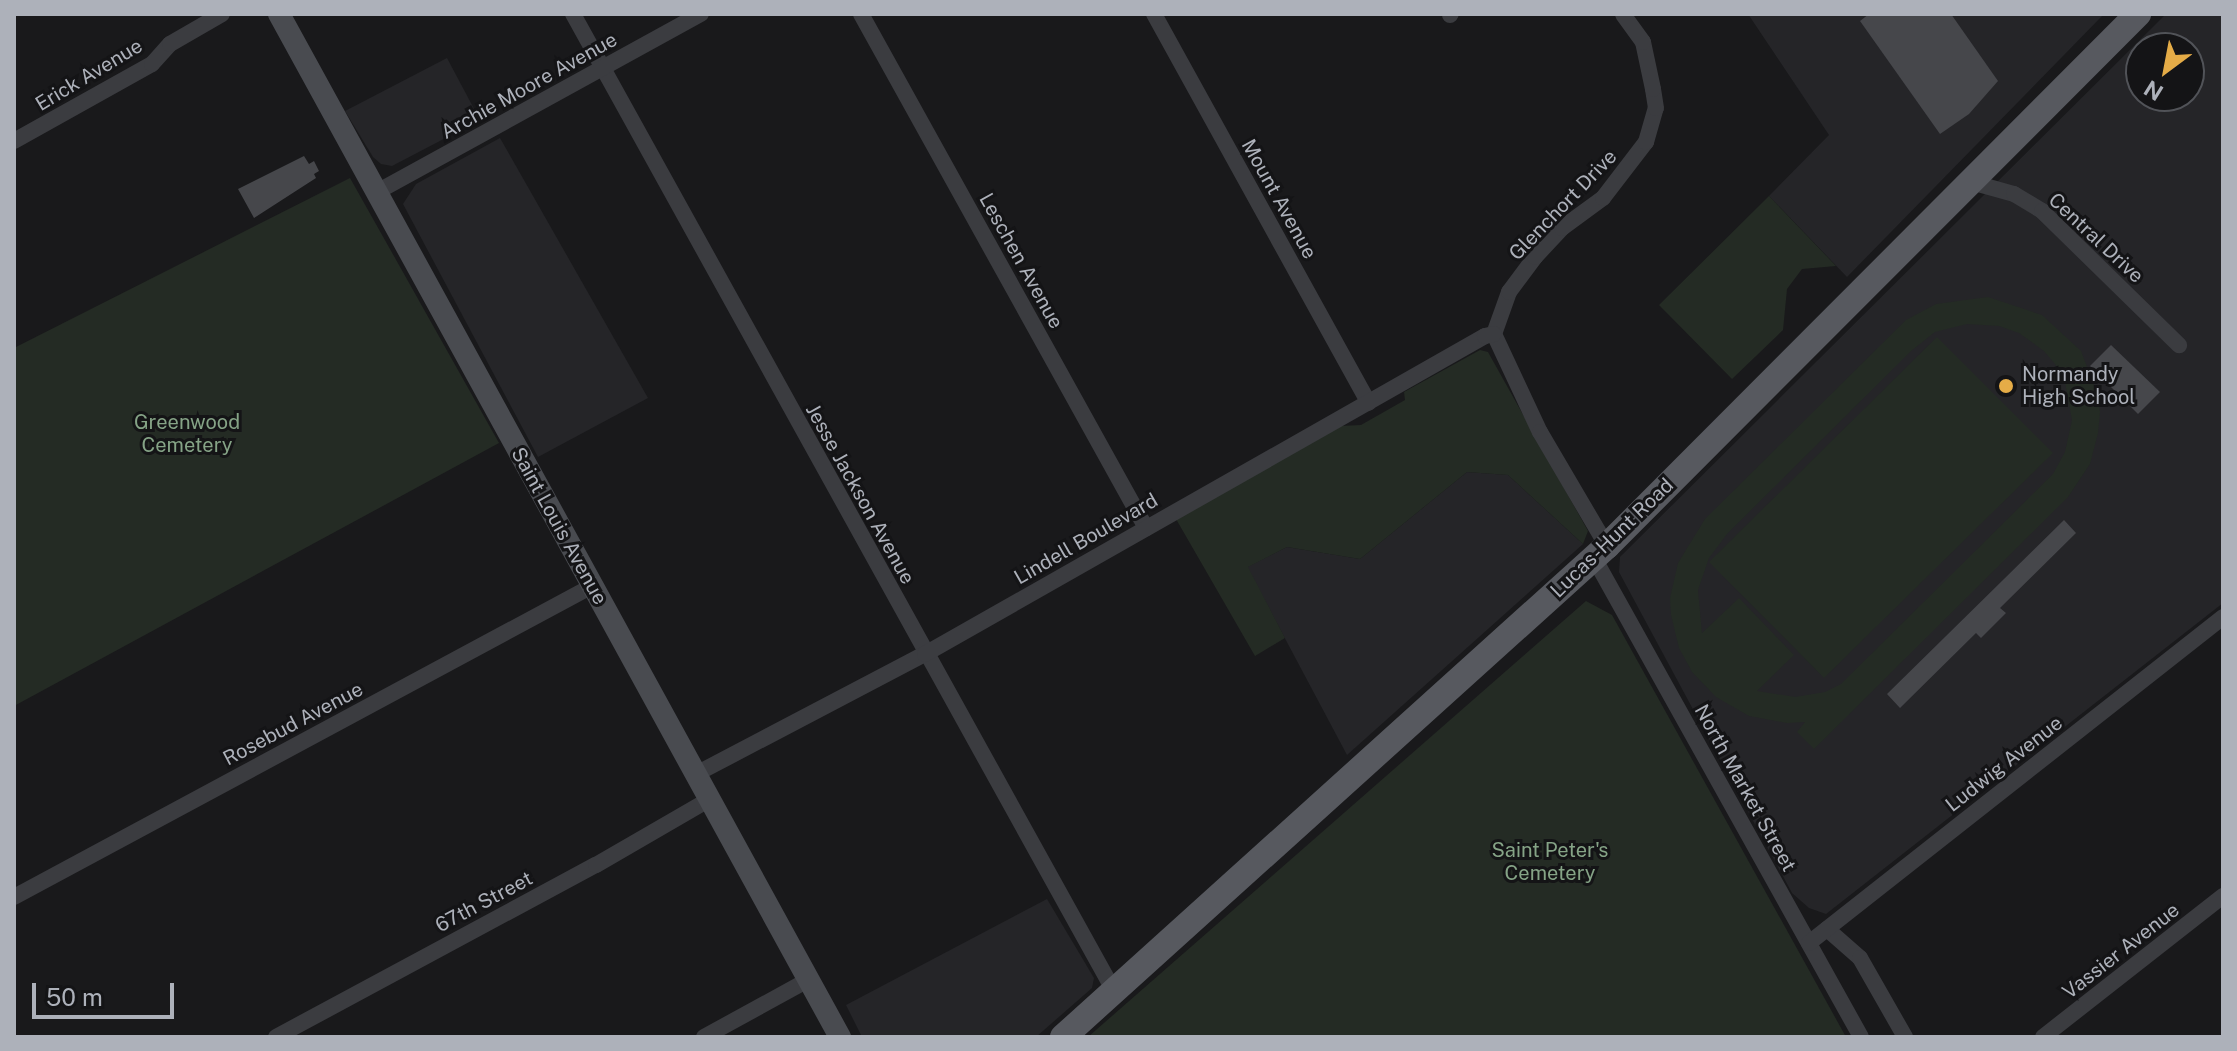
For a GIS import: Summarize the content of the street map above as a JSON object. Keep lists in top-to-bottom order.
{
  "streets": {
    "main road": ["Lucas-Hunt Road"],
    "street": [
      "Erick Avenue",
      "Archie Moore Avenue",
      "Mount Avenue",
      "Glenchort Drive",
      "Central Drive",
      "Leschen Avenue",
      "Jesse Jackson Avenue",
      "Saint Louis Avenue",
      "Lindell Boulevard",
      "Rosebud Avenue",
      "Ludwig Avenue",
      "North Market Street",
      "67th Street",
      "Vassier Avenue"
    ]
  },
  "crossings": [
    ["Archie Moore Avenue", "Jesse Jackson Avenue"],
    ["Archie Moore Avenue", "Saint Louis Avenue"],
    ["Mount Avenue", "Lindell Boulevard"],
    ["Glenchort Drive", "Lindell Boulevard"],
    ["Glenchort Drive", "North Market Street"],
    ["Central Drive", "Lucas-Hunt Road"],
    ["Leschen Avenue", "Lindell Boulevard"],
    ["Jesse Jackson Avenue", "Lucas-Hunt Road"],
    ["Jesse Jackson Avenue", "Lindell Boulevard"],
    ["Saint Louis Avenue", "Lindell Boulevard"],
    ["Saint Louis Avenue", "Rosebud Avenue"],
    ["Saint Louis Avenue", "67th Street"],
    ["Lucas-Hunt Road", "North Market Street"],
    ["Lindell Boulevard", "North Market Street"],
    ["Ludwig Avenue", "North Market Street"]
  ],
  "parks": ["Greenwood Cemetery", "Saint Peter's Cemetery"],
  "places": ["Normandy High School"],
  "scale_bar": "50 m",
  "north": "bottom left"
}
